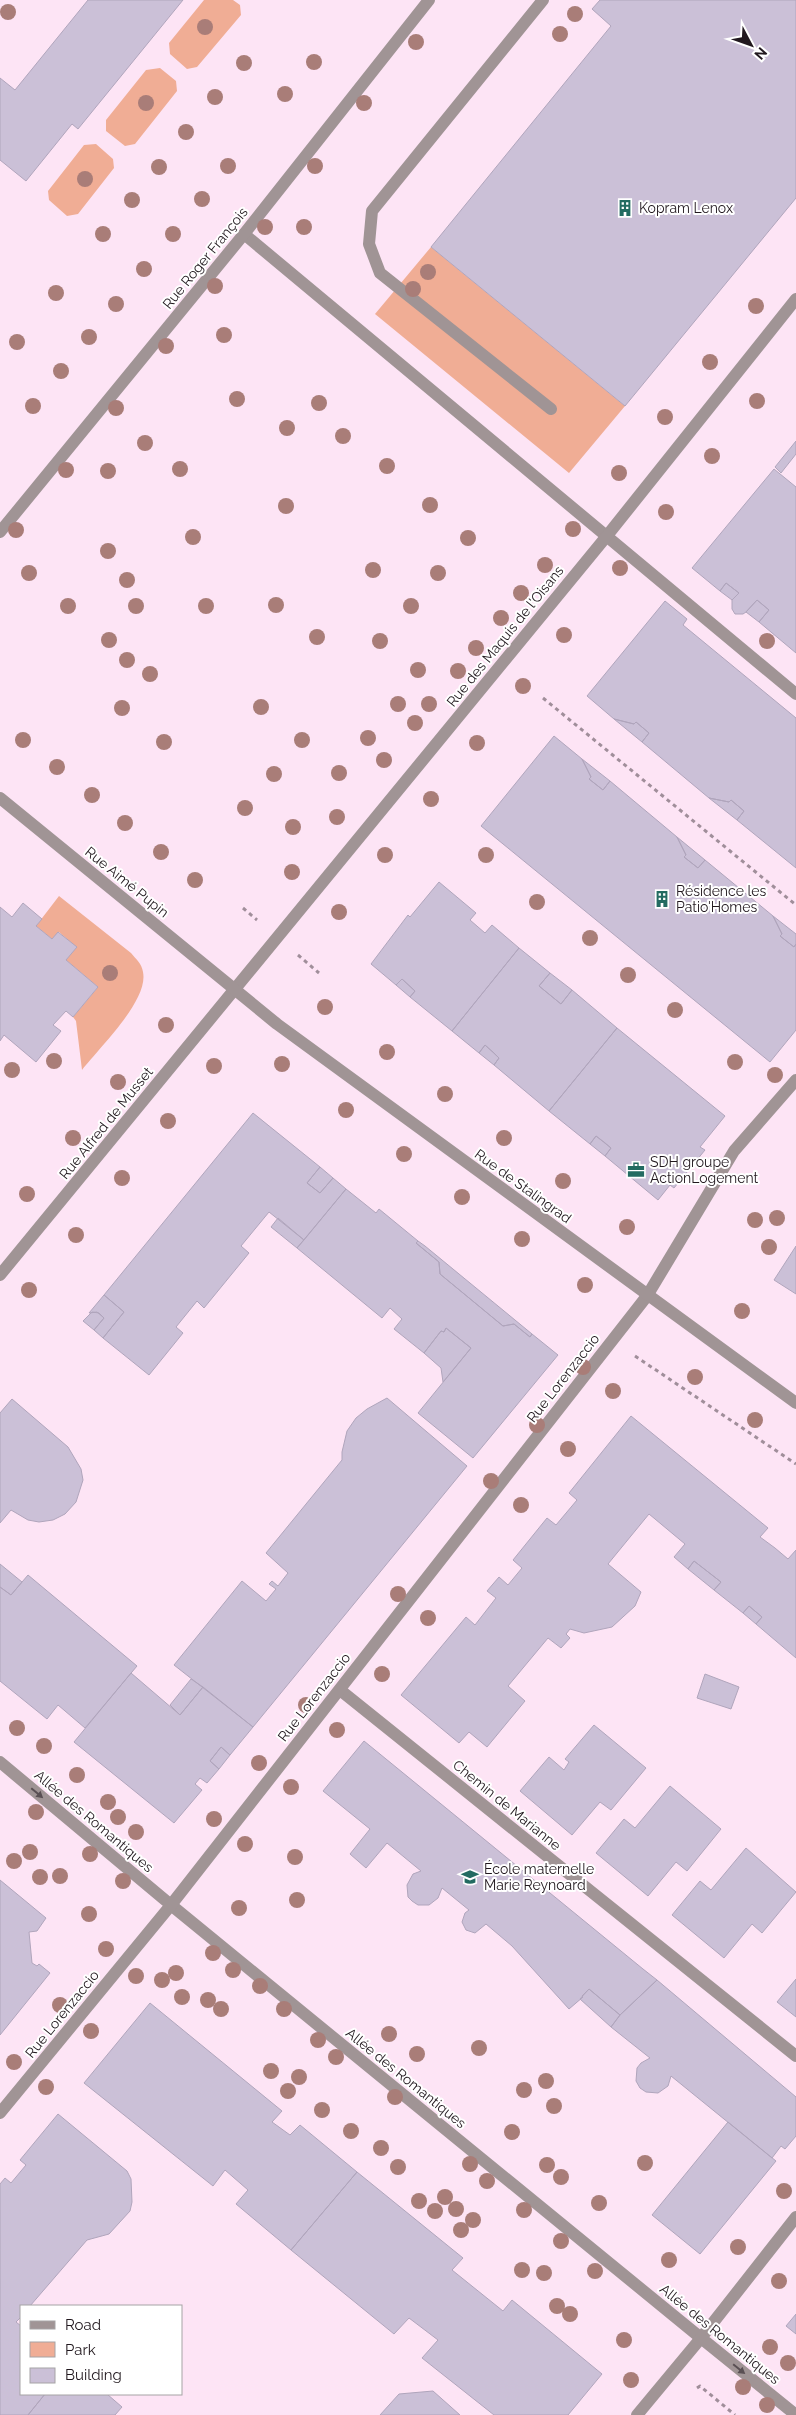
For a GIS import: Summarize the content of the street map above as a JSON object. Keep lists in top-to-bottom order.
{
  "streets": {
    "street": [
      "Rue Roger François",
      "Rue des Maquis de l'Oisans",
      "Rue Aimé Pupin",
      "Rue Alfred de Musset",
      "Rue de Stalingrad",
      "Rue Lorenzaccio",
      "Chemin de Marianne",
      "Allée des Romantiques"
    ]
  },
  "crossings": [
    ["Rue des Maquis de l'Oisans", "Rue Aimé Pupin"],
    ["Rue des Maquis de l'Oisans", "Rue Alfred de Musset"],
    ["Rue des Maquis de l'Oisans", "Rue de Stalingrad"],
    ["Rue Aimé Pupin", "Rue Alfred de Musset"],
    ["Rue Aimé Pupin", "Rue de Stalingrad"],
    ["Rue Alfred de Musset", "Rue de Stalingrad"],
    ["Rue de Stalingrad", "Rue Lorenzaccio"],
    ["Rue Lorenzaccio", "Chemin de Marianne"],
    ["Rue Lorenzaccio", "Allée des Romantiques"]
  ],
  "places": {
    "building": ["Kopram Lenox", "Résidence les Patio'Homes"],
    "office": ["SDH groupe ActionLogement"],
    "school or university": ["École maternelle Marie Reynoard"]
  },
  "legend": ["Road", "Park", "Building"],
  "north": "bottom right"
}
